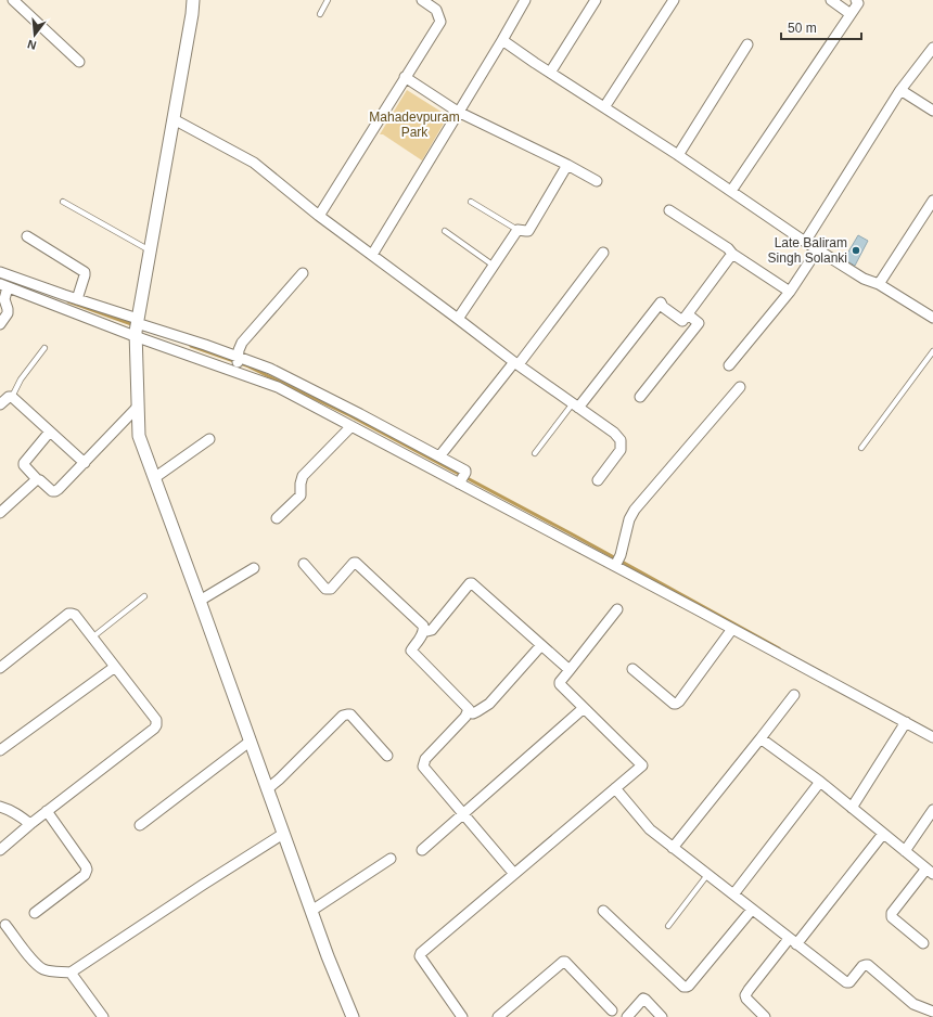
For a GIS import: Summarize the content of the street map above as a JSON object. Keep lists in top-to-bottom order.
{
  "parks": ["Mahadevpuram Park"],
  "places": ["Late Baliram Singh Solanki"],
  "scale_bar": "50 m",
  "north": "bottom"
}
